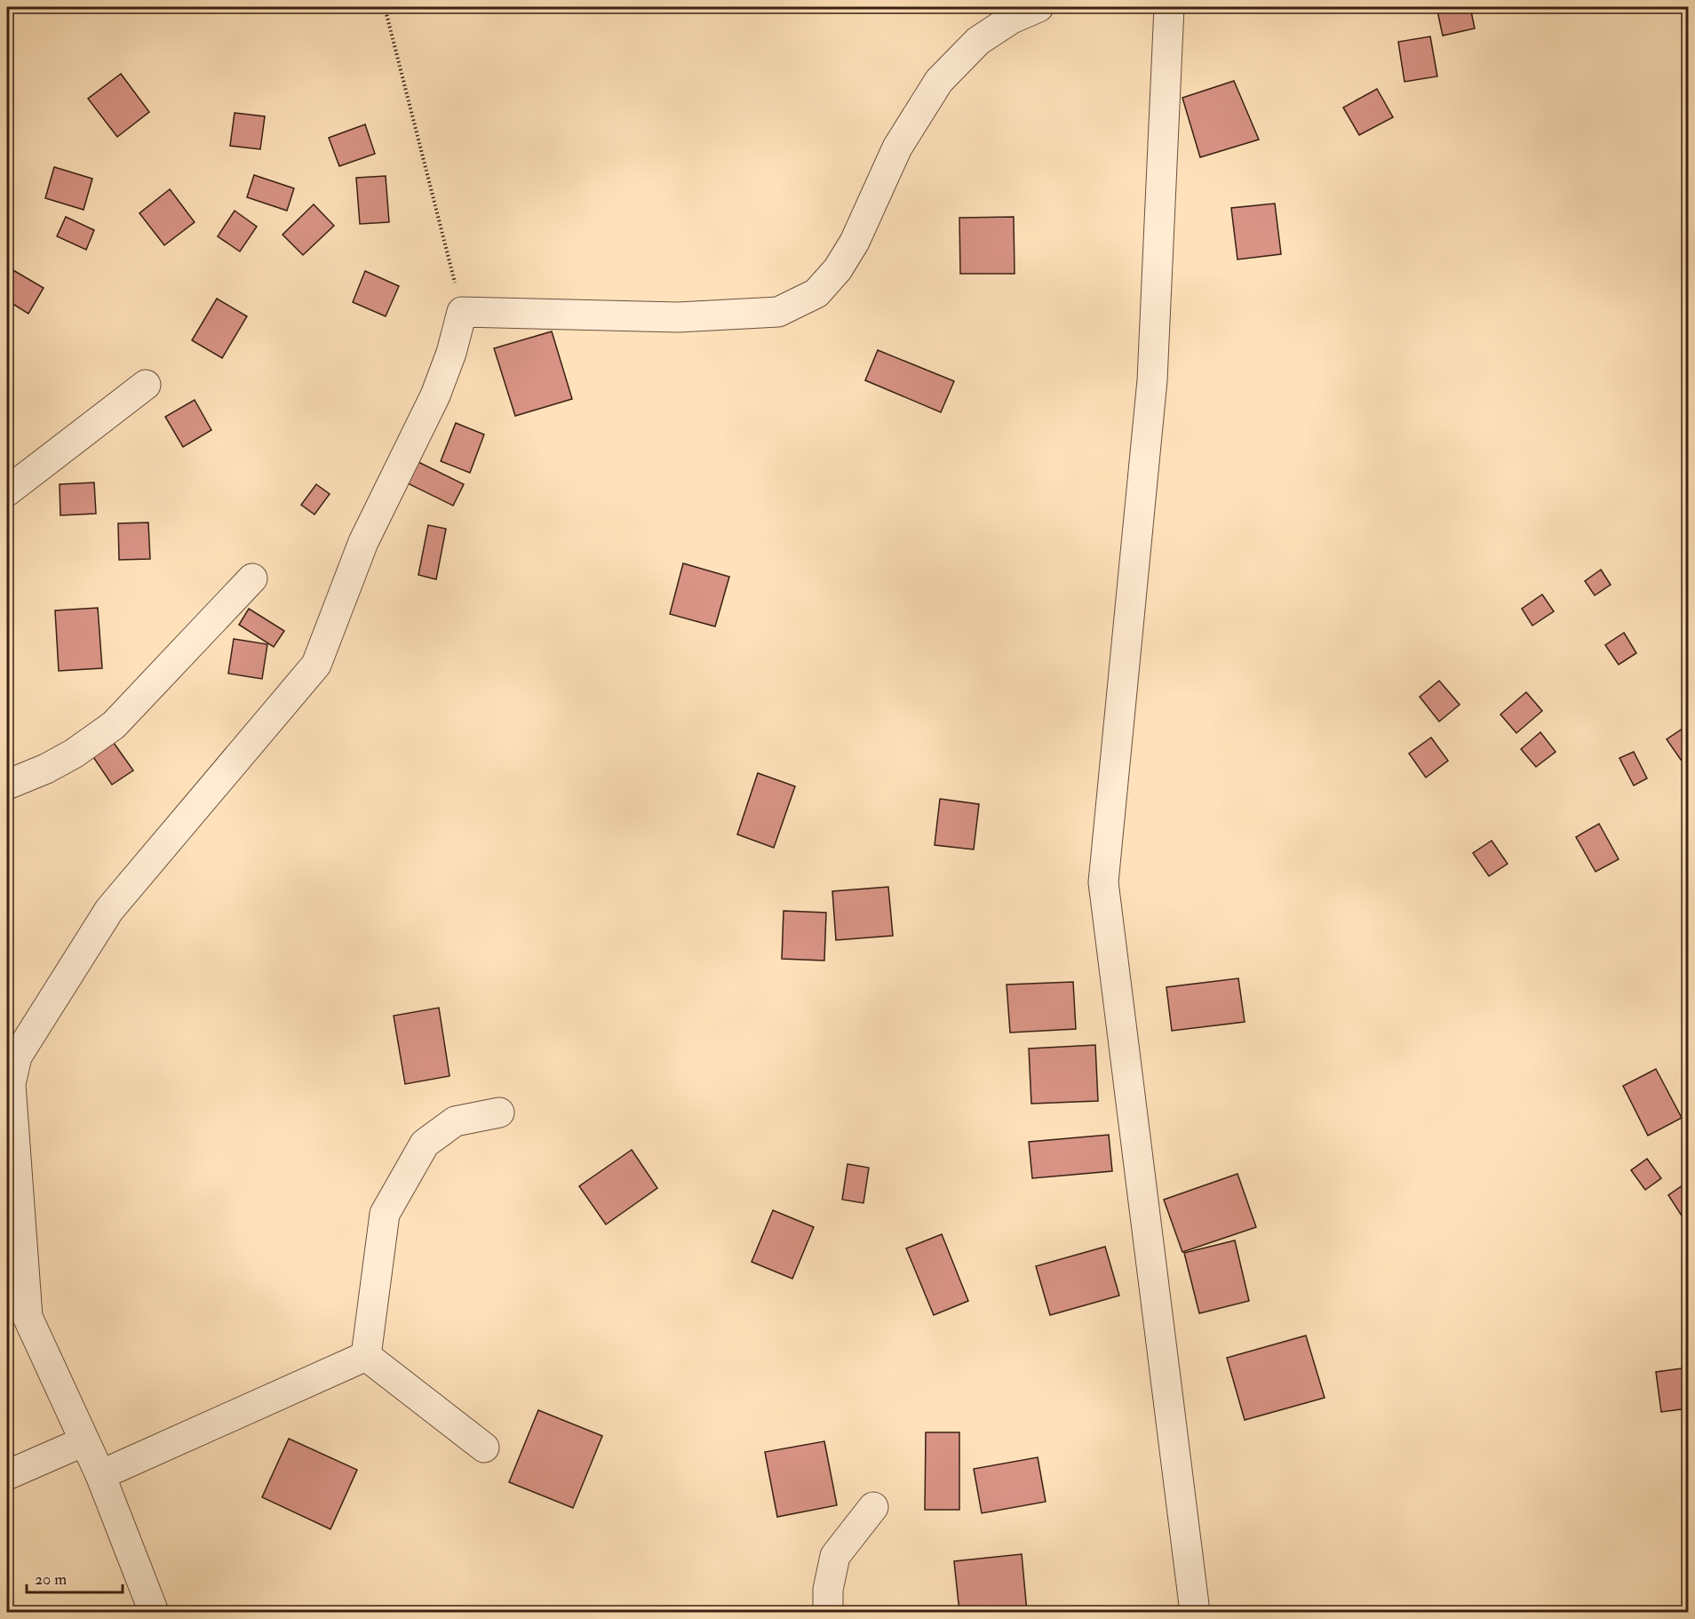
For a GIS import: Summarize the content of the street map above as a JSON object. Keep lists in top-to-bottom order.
{
  "scale_bar": "20 m"
}
